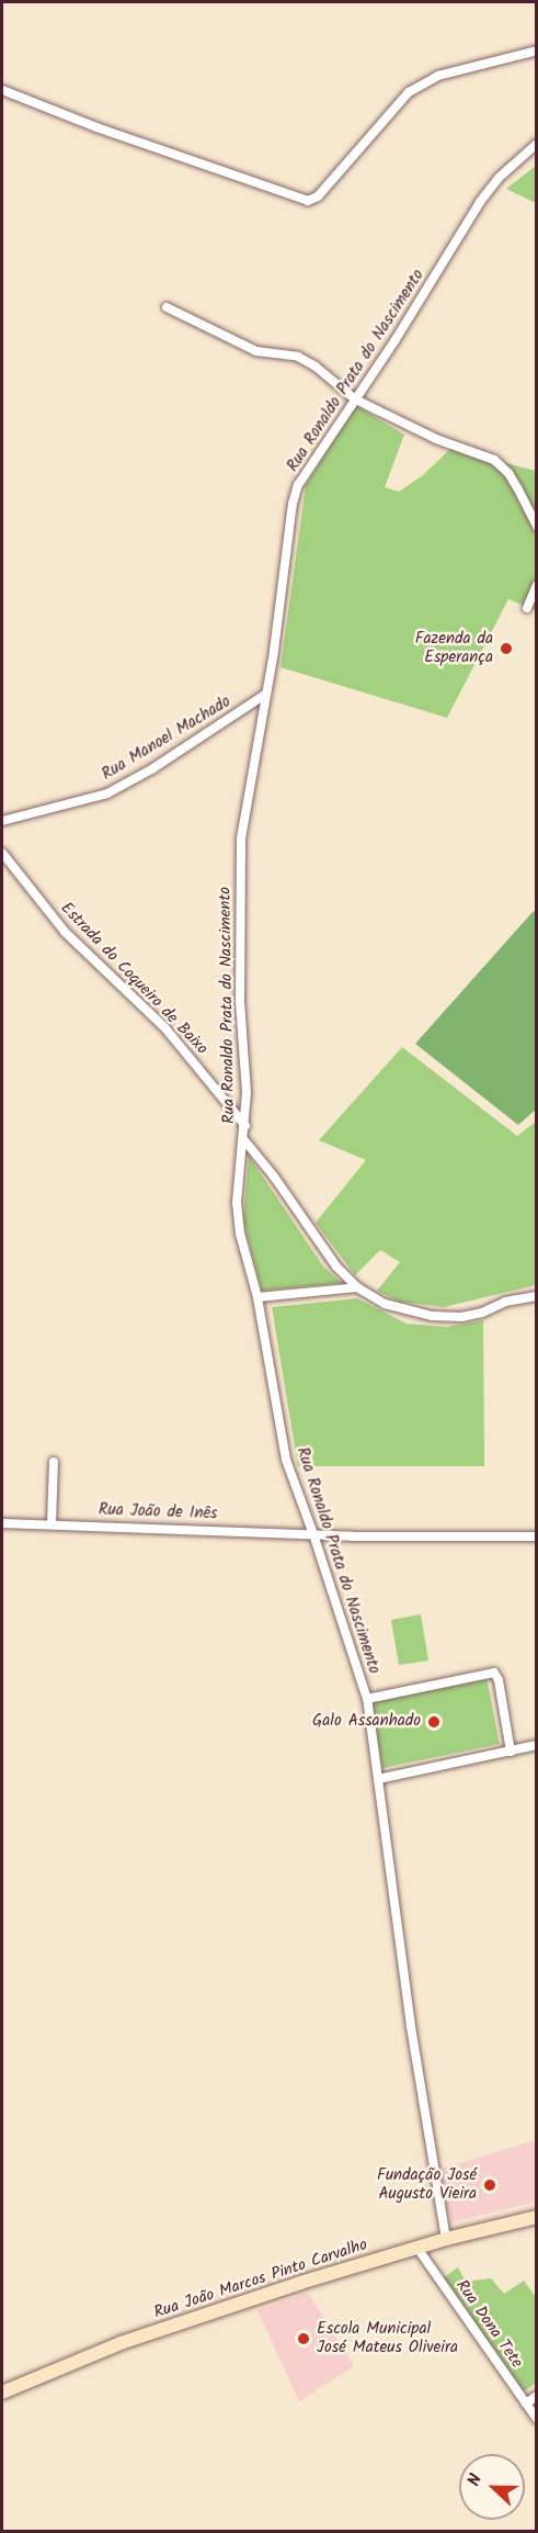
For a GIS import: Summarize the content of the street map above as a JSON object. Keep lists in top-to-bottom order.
{
  "streets": {
    "main road": ["Rua João Marcos Pinto Carvalho"],
    "street": [
      "Rua Ronaldo Prata do Nascimento",
      "Rua Manoel Machado",
      "Estrada do Coqueiro de Baixo",
      "Rua João de Inês",
      "Rua Dona Tete"
    ]
  },
  "crossings": [
    ["Rua Ronaldo Prata do Nascimento", "Rua Manoel Machado"],
    ["Rua Ronaldo Prata do Nascimento", "Estrada do Coqueiro de Baixo"],
    ["Rua Ronaldo Prata do Nascimento", "Rua João de Inês"],
    ["Rua Ronaldo Prata do Nascimento", "Rua João Marcos Pinto Carvalho"],
    ["Rua João Marcos Pinto Carvalho", "Rua Dona Tete"]
  ],
  "places": [
    "Fazenda da Esperança",
    "Galo Assanhado",
    "Fundação José Augusto Vieira",
    "Escola Municipal José Mateus Oliveira"
  ],
  "north": "left"
}
